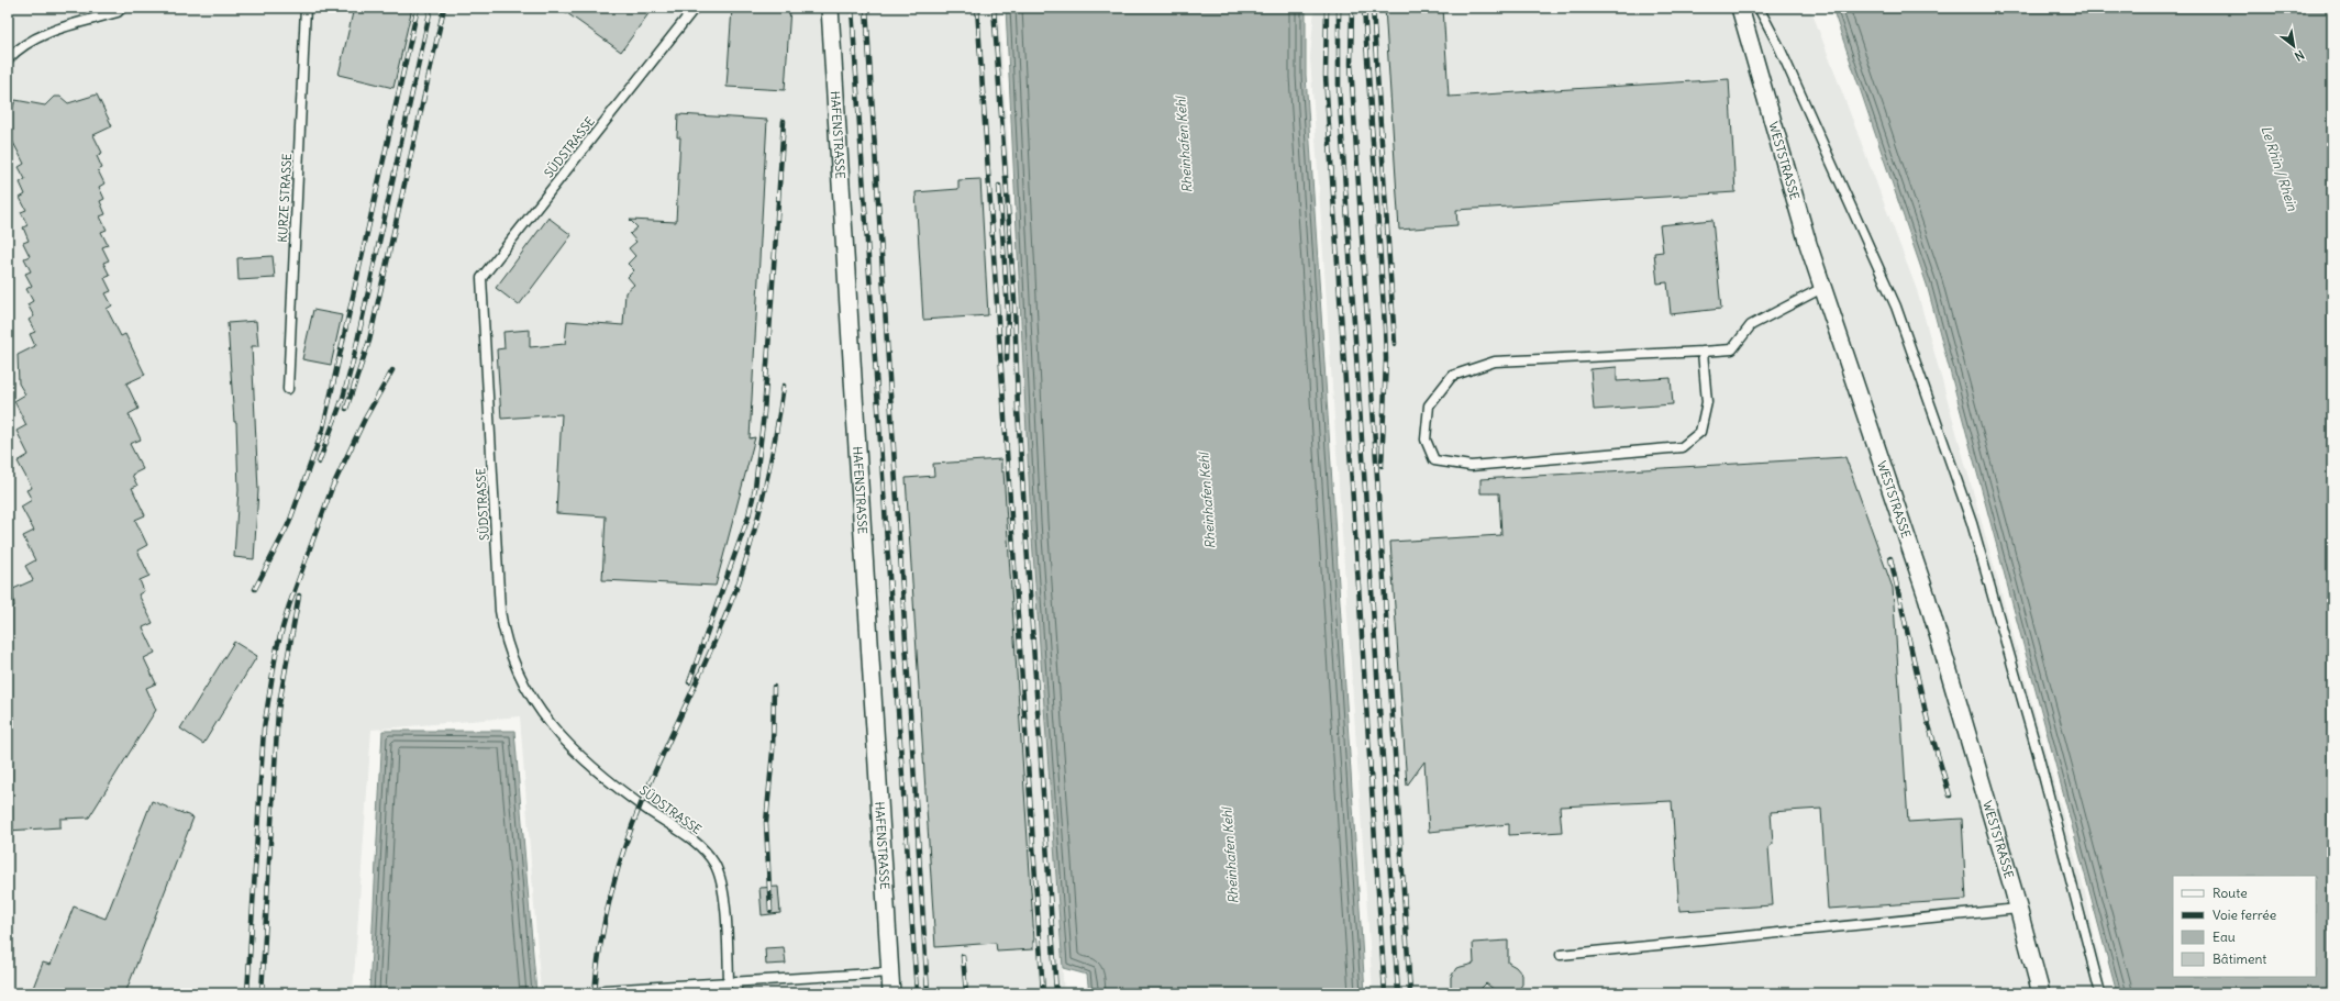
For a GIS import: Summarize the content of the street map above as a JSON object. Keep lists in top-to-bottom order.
{
  "streets": {
    "street": ["HAFENSTRASSE", "WESTSTRASSE"],
    "lane": ["SÜDSTRASSE", "KURZE STRASSE"]
  },
  "water": ["Rheinhafen Kehl", "Le Rhin / Rhein"],
  "legend": [
    "Route",
    "Voie ferrée",
    "Eau",
    "Bâtiment"
  ],
  "north": "bottom right"
}
